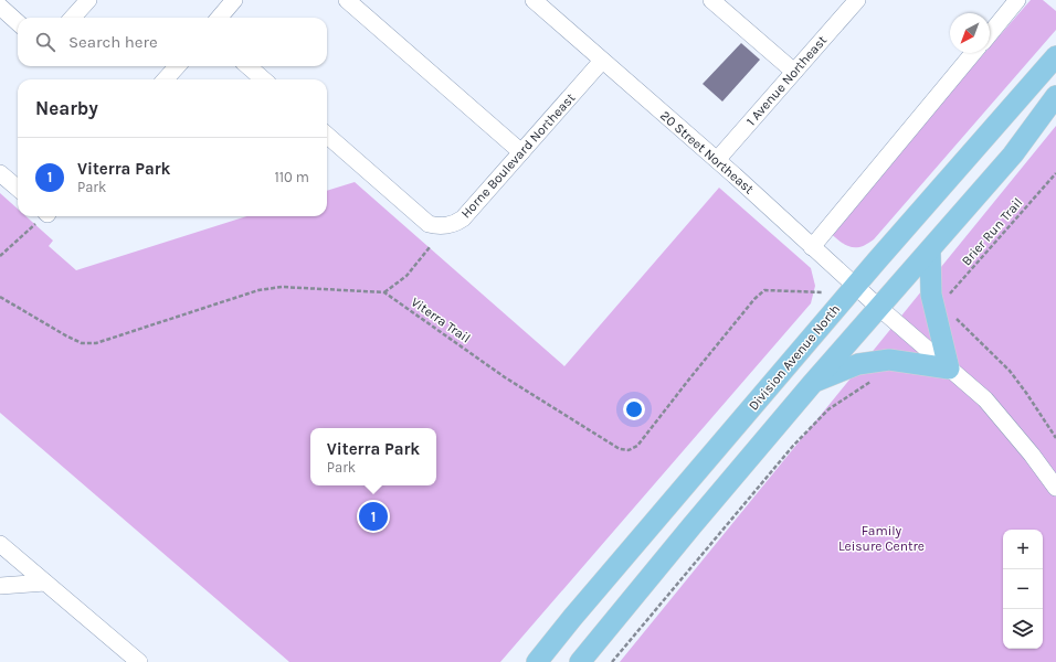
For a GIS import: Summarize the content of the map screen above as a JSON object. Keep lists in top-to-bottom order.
{
  "streets": {
    "main road": ["Division Avenue North"],
    "street": ["1 Avenue Northeast", "20 Street Northeast", "Horne Boulevard Northeast"],
    "path": ["Brier Run Trail", "Viterra Trail"]
  },
  "crossings": [
    ["1 Avenue Northeast", "20 Street Northeast"],
    ["20 Street Northeast", "Horne Boulevard Northeast"],
    ["20 Street Northeast", "Division Avenue North"]
  ],
  "parks": ["Family Leisure Centre"],
  "north": "bottom left",
  "page": {
    "search": "Search here",
    "heading": "Nearby",
    "list": [
      {
        "mark": "1",
        "name": "Viterra Park",
        "note": "Park",
        "value": "110 m"
      }
    ],
    "popup": ["Viterra Park", "Park"],
    "pins": "1",
    "map_buttons": ["+", "−"]
  }
}
